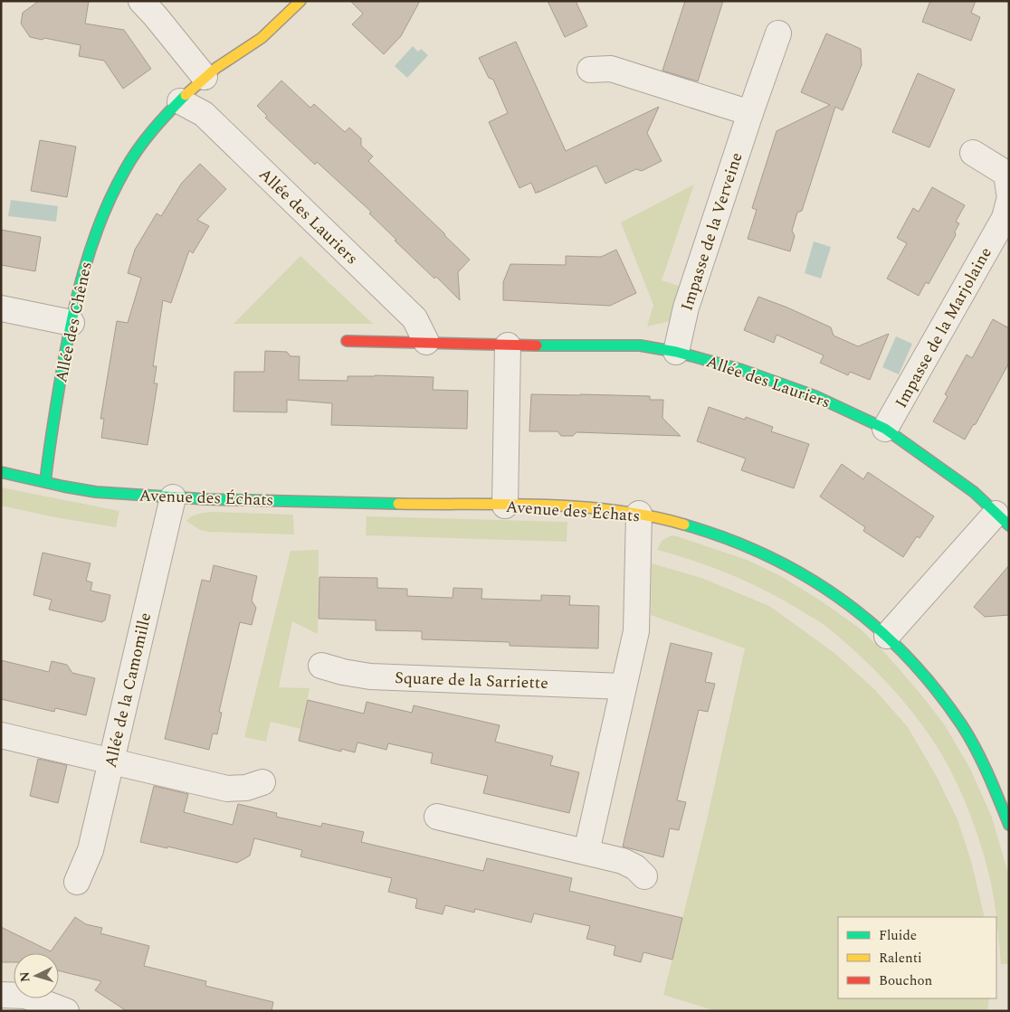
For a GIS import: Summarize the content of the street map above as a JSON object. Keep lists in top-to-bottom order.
{
  "streets": {
    "street": [
      "Allée des Lauriers",
      "Impasse de la Verveine",
      "Allée des Chênes",
      "Impasse de la Marjolaine",
      "Avenue des Échats",
      "Square de la Sarriette",
      "Allée de la Camomille"
    ]
  },
  "crossings": [
    ["Allée des Lauriers", "Impasse de la Verveine"],
    ["Allée des Lauriers", "Allée des Chênes"],
    ["Allée des Lauriers", "Impasse de la Marjolaine"],
    ["Allée des Lauriers", "Avenue des Échats"],
    ["Allée des Chênes", "Avenue des Échats"],
    ["Avenue des Échats", "Allée de la Camomille"]
  ],
  "legend": ["Fluide", "Ralenti", "Bouchon"],
  "north": "left"
}
